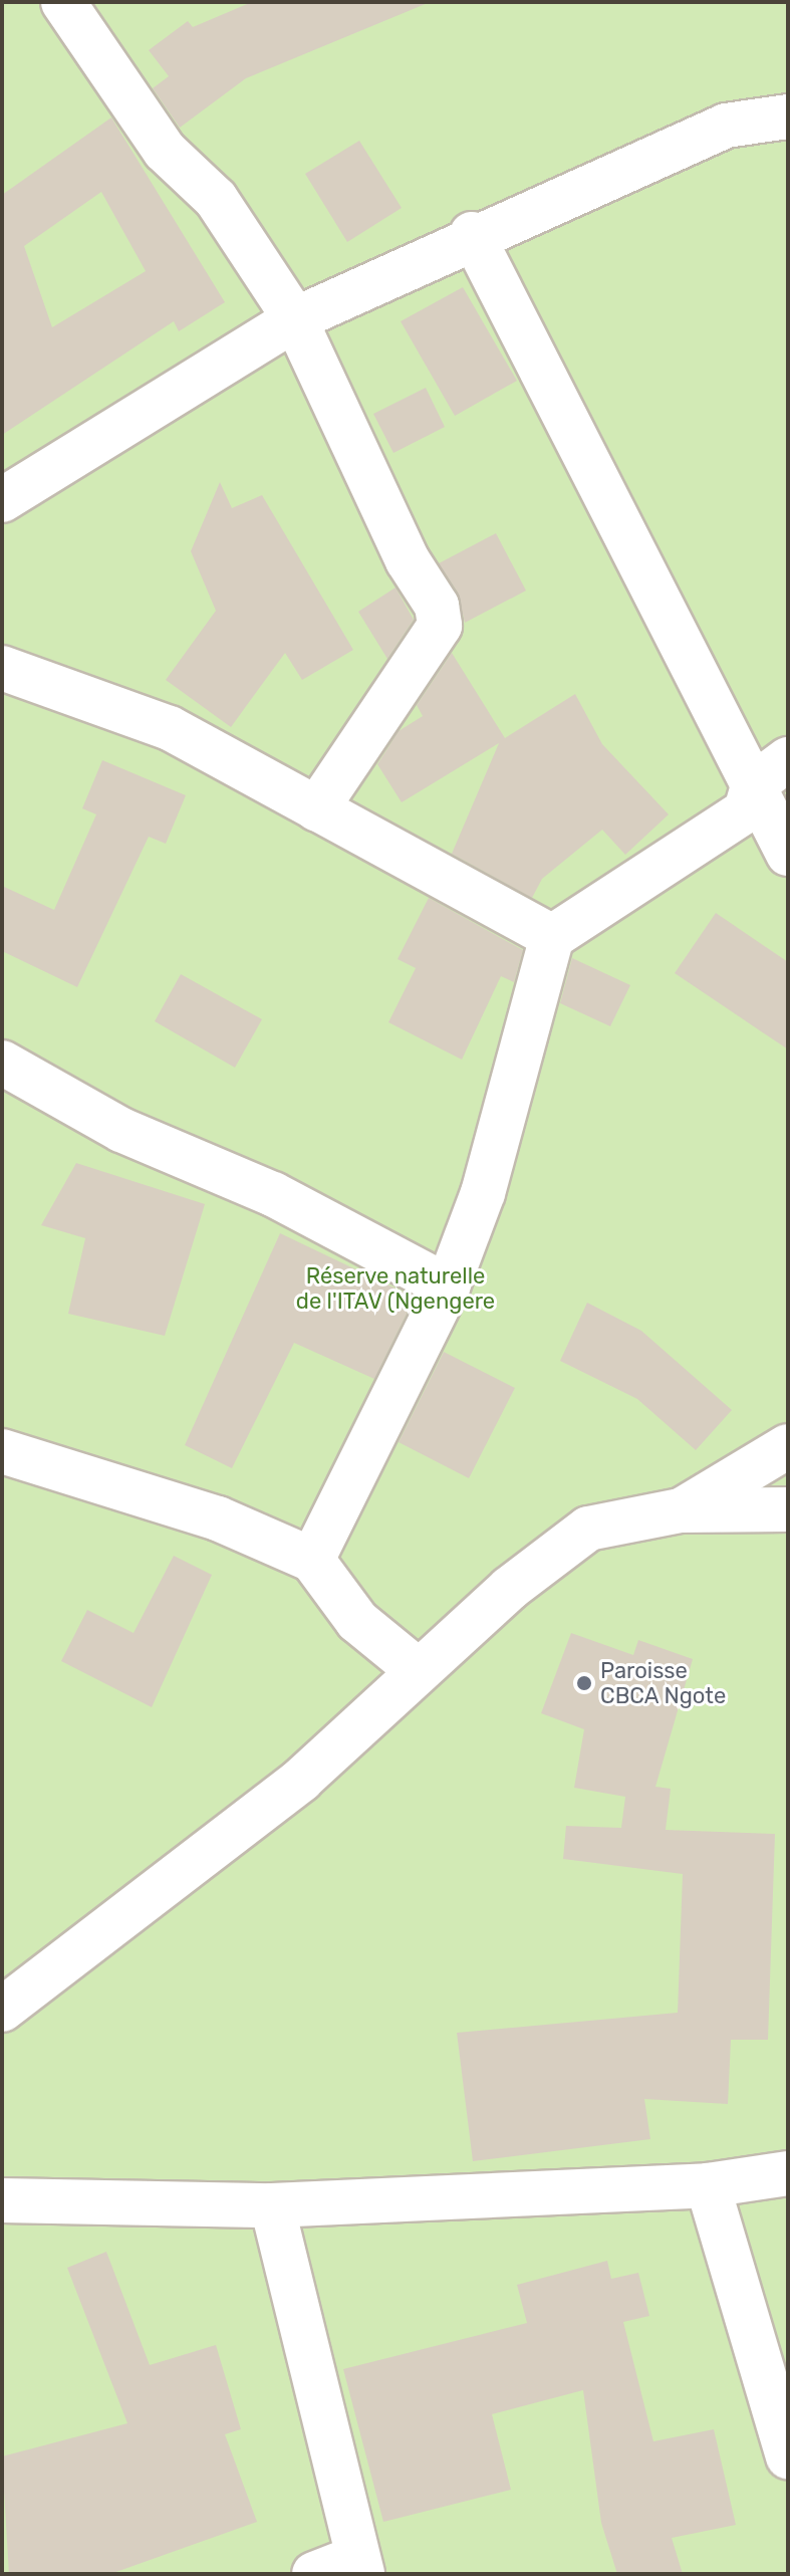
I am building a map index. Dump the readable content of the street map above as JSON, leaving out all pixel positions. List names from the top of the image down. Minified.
{"parks":["Réserve naturelle de l'ITAV (Ngengere"],"places":["Paroisse CBCA Ngote"]}
